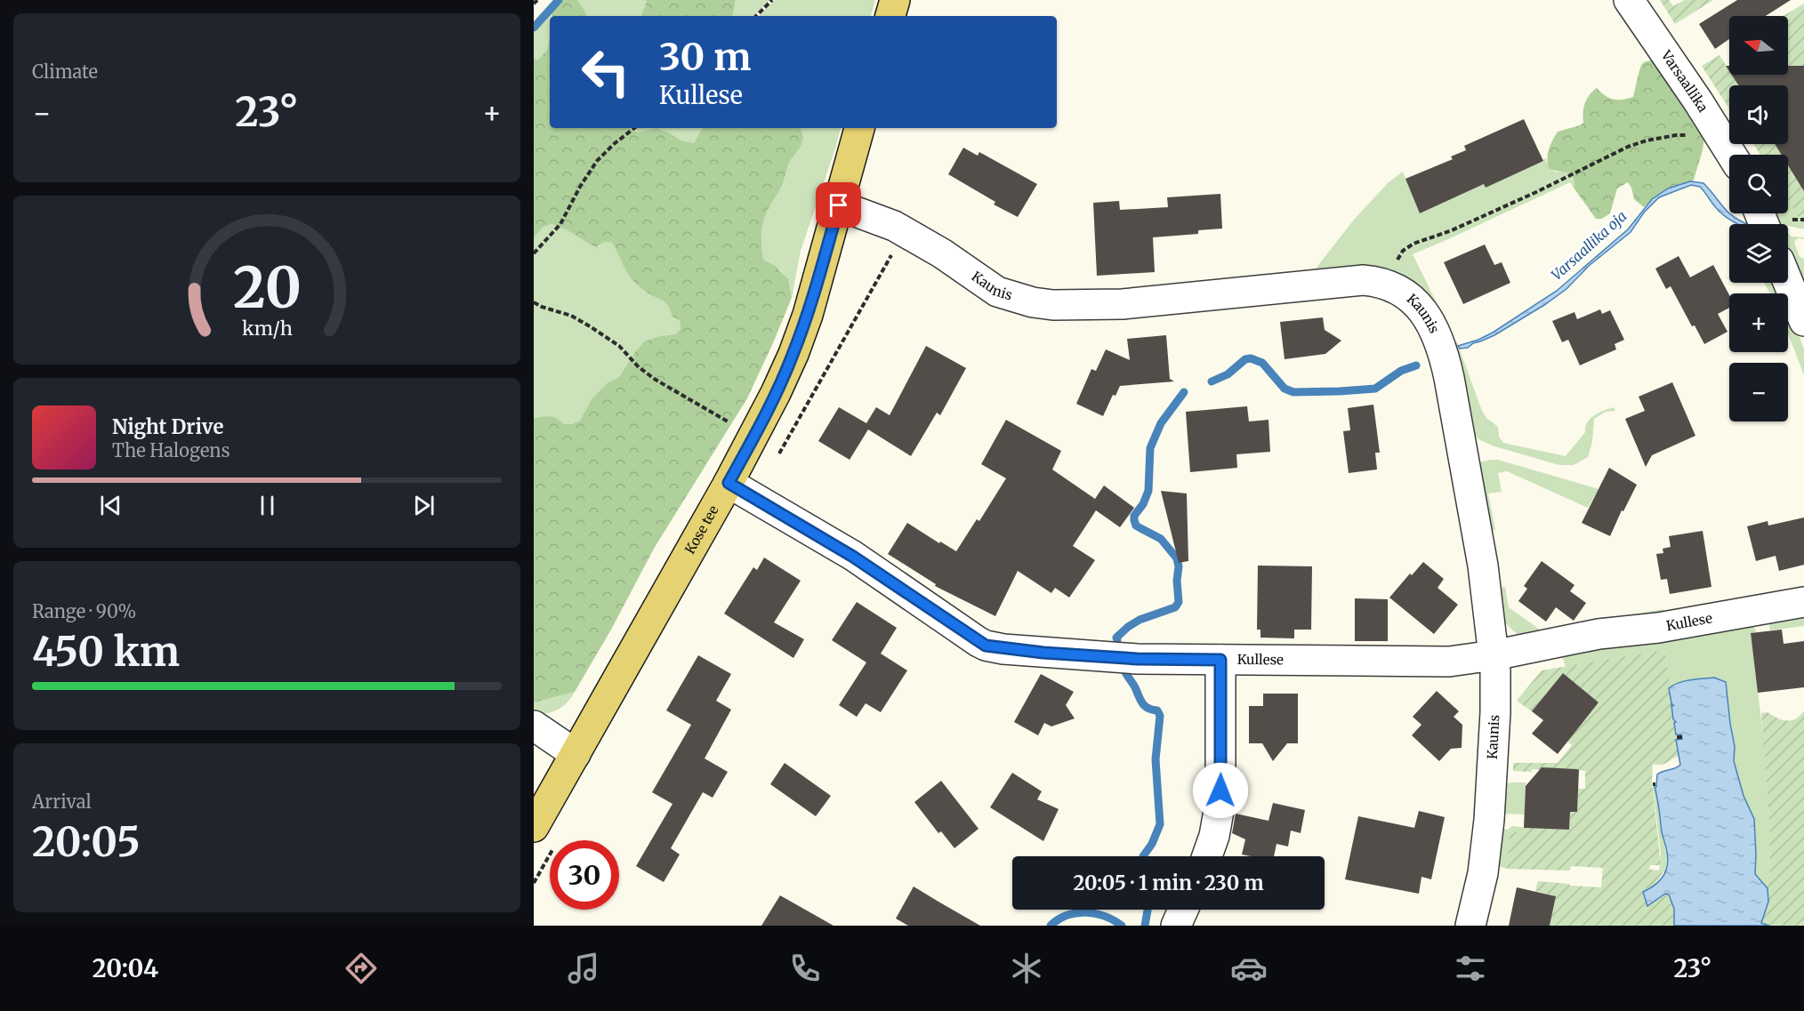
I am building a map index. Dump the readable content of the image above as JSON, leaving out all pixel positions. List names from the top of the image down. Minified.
{"streets":{"main road":["Kose tee"],"street":["Varsaallika","Kaunis","Kullese"]},"crossings":[["Kaunis","Kose tee"],["Kaunis","Kullese"],["Kose tee","Kullese"]],"water":["Varsaallika oja"],"north":"left","page":{"tile":["Climate",["Range · 90%","450 km"],["Arrival","20:05"]],"map_buttons":["+","−"],"turn":["30 m","Kullese"],"heat":["−","23°","+"],"song":["Night Drive","The Halogens"],"limit":"30","trip":"20:05 · 1 min · 230 m","tabs":["20:04","23°"],"gauge":["20","km/h"]}}
